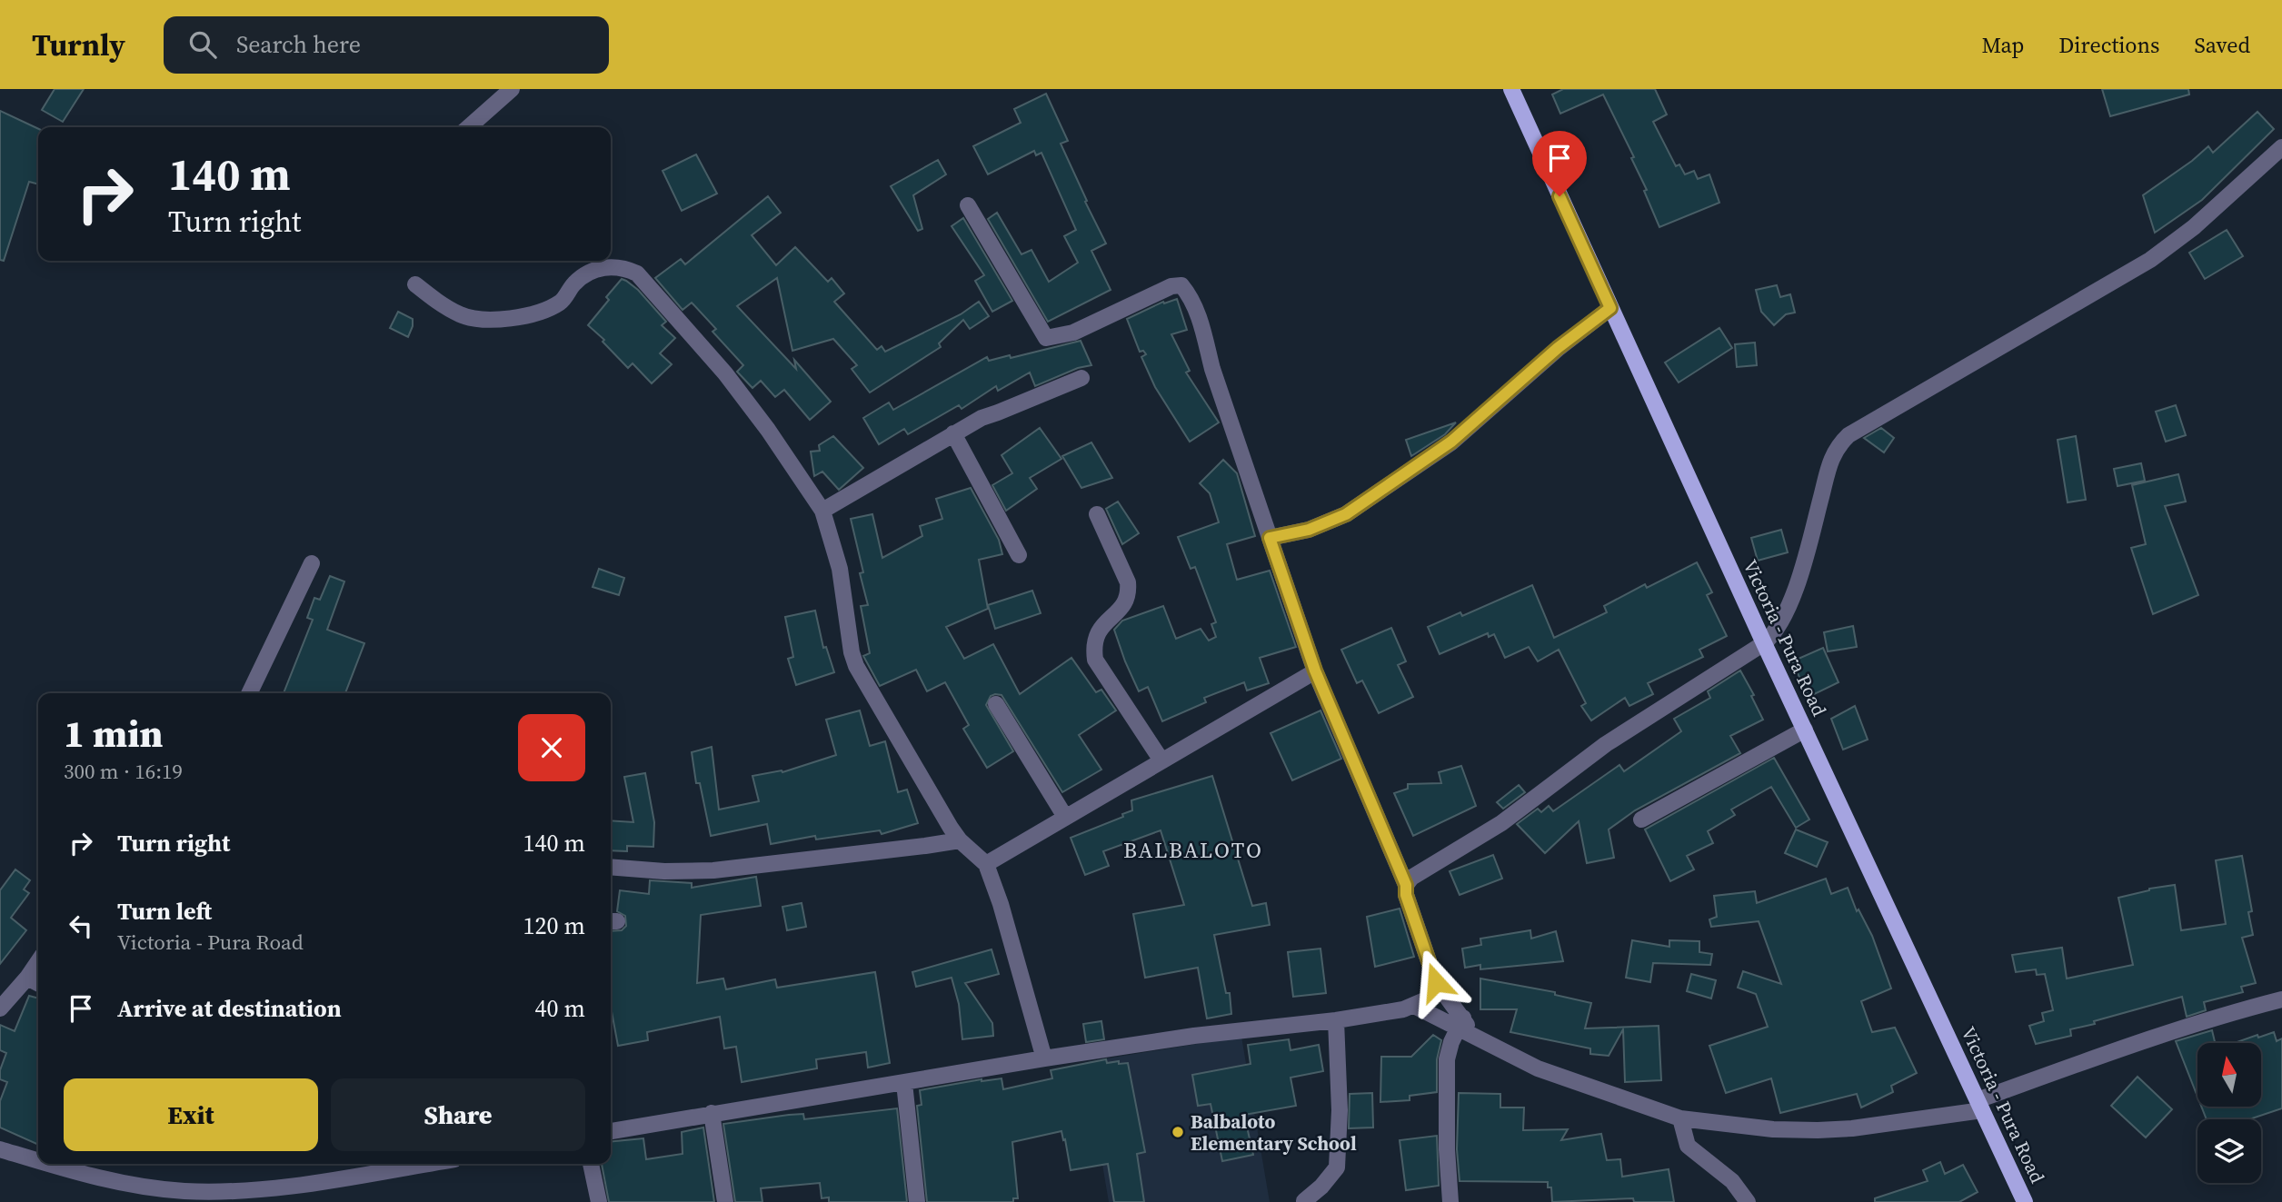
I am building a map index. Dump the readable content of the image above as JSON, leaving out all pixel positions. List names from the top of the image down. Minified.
{"streets":{"main road":["Victoria - Pura Road"]},"districts":["BALBALOTO"],"places":["Balbaloto Elementary School"],"north":"top","page":{"header":"Turnly","search":"Search here","nav":["Map","Directions","Saved"],"turn":["140 m","Turn right"],"heading":["1 min","300 m · 16:19"],"list":[{"name":"Turn right","value":"140 m"},{"name":"Turn left","note":"Victoria - Pura Road","value":"120 m"},{"name":"Arrive at destination","value":"40 m"}],"buttons":["Exit","Share"]}}
